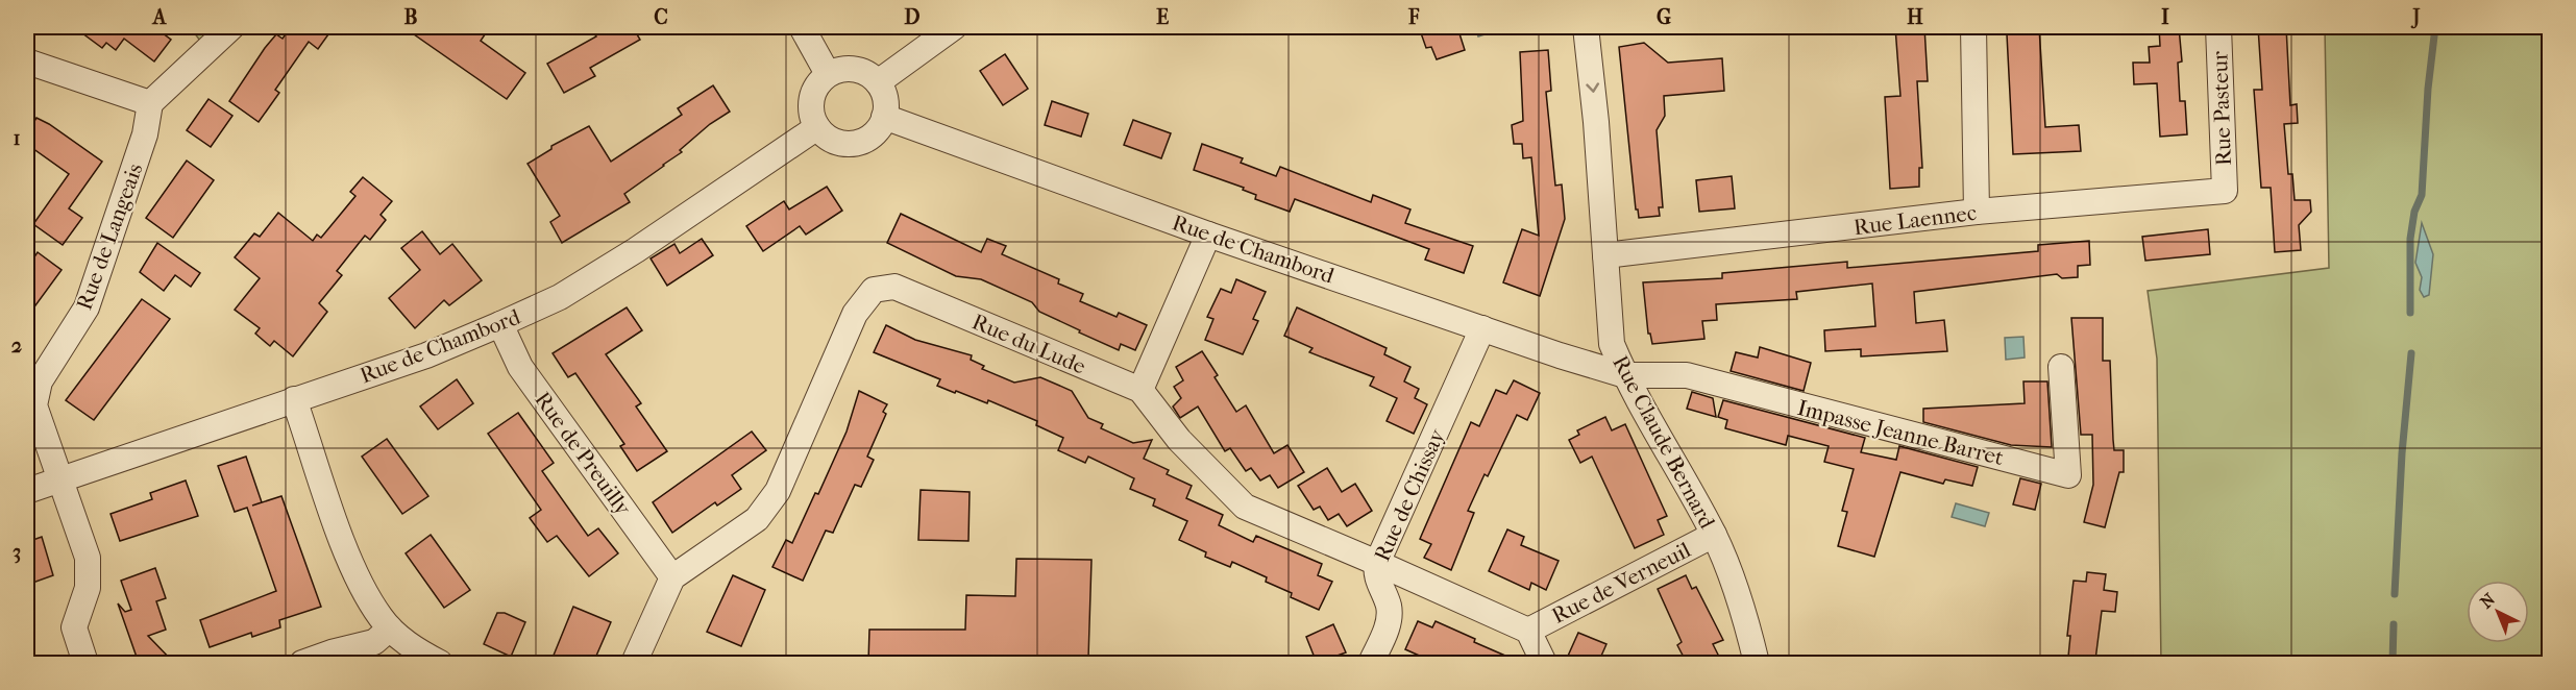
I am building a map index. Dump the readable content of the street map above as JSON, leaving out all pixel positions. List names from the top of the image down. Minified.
{"streets":{"street":["Rue Pasteur","Rue Laennec","Rue de Langeais","Rue de Chambord","Rue du Lude","Impasse Jeanne Barret","Rue Claude Bernard","Rue de Preuilly","Rue de Chissay","Rue de Verneuil"]},"crossings":[["Rue Pasteur","Rue Laennec"],["Rue Laennec","Rue Claude Bernard"],["Rue de Langeais","Rue de Chambord"],["Rue de Chambord","Impasse Jeanne Barret"],["Rue de Chambord","Rue Claude Bernard"],["Rue de Chambord","Rue de Preuilly"],["Rue de Chambord","Rue de Chissay"],["Rue du Lude","Rue de Preuilly"],["Rue du Lude","Rue de Chissay"],["Rue du Lude","Rue de Verneuil"],["Impasse Jeanne Barret","Rue Claude Bernard"],["Rue Claude Bernard","Rue de Verneuil"]],"north":"top left","grid":{"columns":["A","B","C","D","E","F","G","H","I","J"],"rows":["1","2","3"]}}
